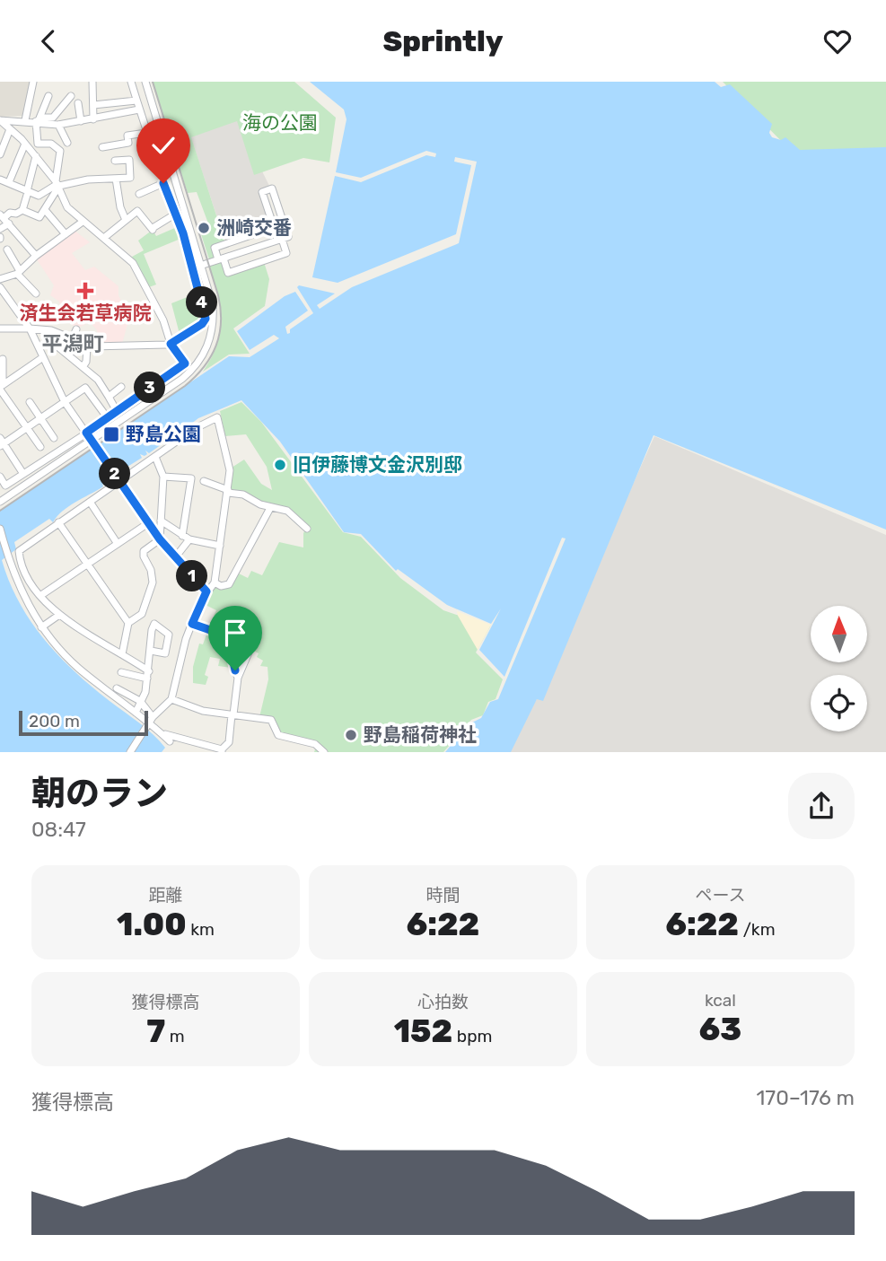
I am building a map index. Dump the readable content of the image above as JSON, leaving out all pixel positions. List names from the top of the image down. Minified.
{"districts":["平潟町"],"parks":["海の公園"],"places":{"other":["洲崎交番","旧伊藤博文金沢別邸","野島稲荷神社"],"health":["済生会若草病院"],"transit":["野島公園"]},"scale_bar":"200 m","north":"top","page":{"header":"Sprintly","pins":["4","3","2","1"],"scale":"200 m","heading":["朝のラン","08:47"],"stats":[["距離","1.00 km"],["時間","6:22"],["ペース","6:22 /km"],["獲得標高","7 m"],["心拍数","152 bpm"],["kcal","63"]],"chart":["獲得標高","170–176 m"]}}
